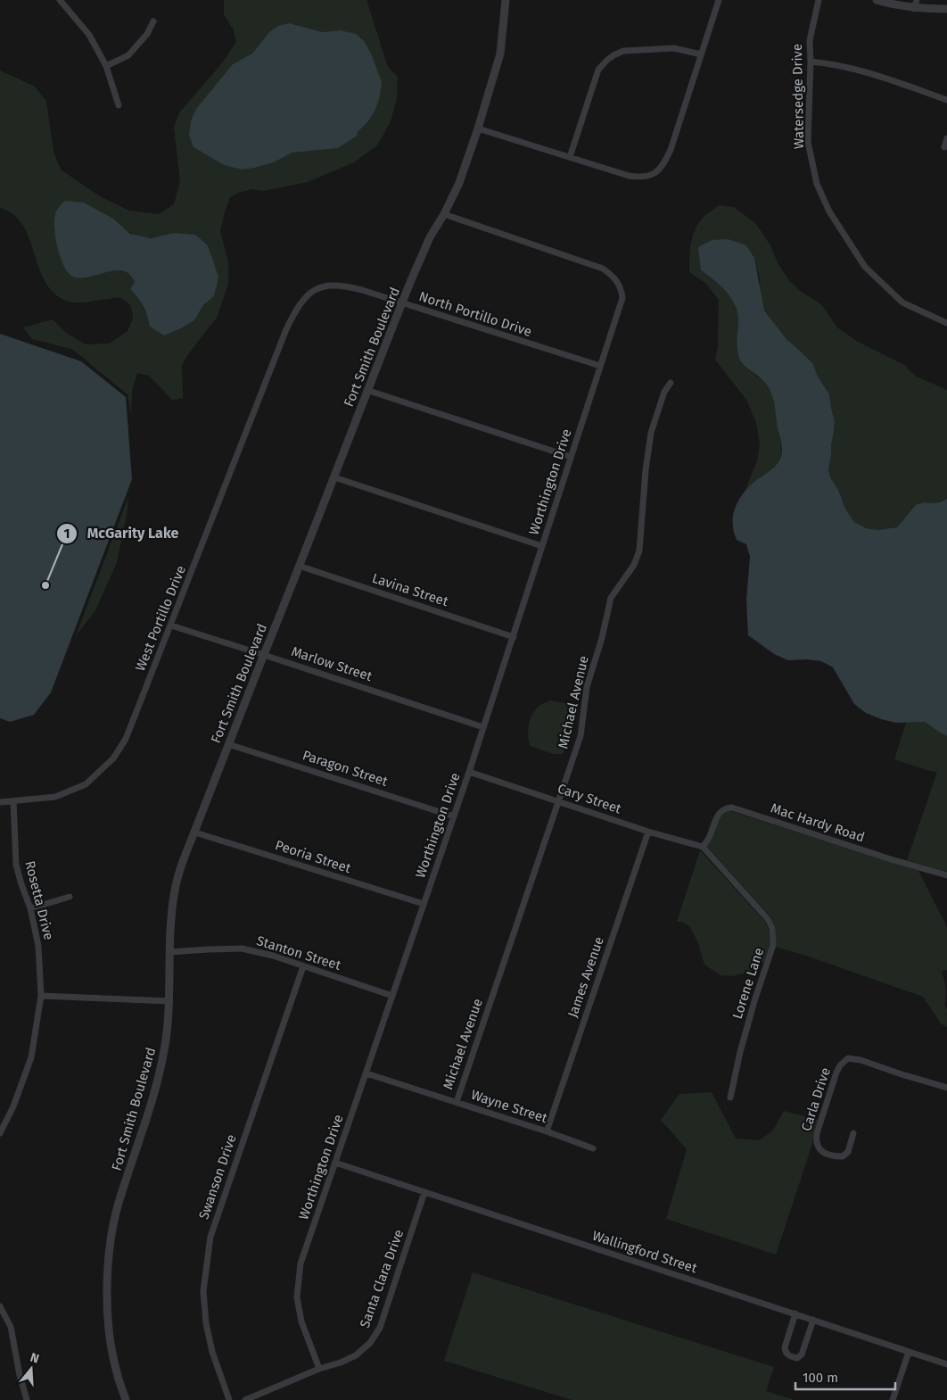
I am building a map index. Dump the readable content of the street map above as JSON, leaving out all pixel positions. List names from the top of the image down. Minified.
{"streets":{"street":["Watersedge Drive","North Portillo Drive","Fort Smith Boulevard","Worthington Drive","Lavina Street","West Portillo Drive","Marlow Street","Michael Avenue","Paragon Street","Cary Street","Mac Hardy Road","Peoria Street","Rosetta Drive","Stanton Street","James Avenue","Lorene Lane","Carla Drive","Wayne Street","Swanson Drive","Wallingford Street","Santa Clara Drive"]},"crossings":[["North Portillo Drive","Fort Smith Boulevard"],["North Portillo Drive","Worthington Drive"],["North Portillo Drive","West Portillo Drive"],["Fort Smith Boulevard","Worthington Drive"],["Fort Smith Boulevard","Lavina Street"],["Fort Smith Boulevard","Marlow Street"],["Fort Smith Boulevard","Paragon Street"],["Fort Smith Boulevard","Peoria Street"],["Fort Smith Boulevard","Stanton Street"],["Worthington Drive","Lavina Street"],["Worthington Drive","Marlow Street"],["Worthington Drive","Paragon Street"],["Worthington Drive","Cary Street"],["Worthington Drive","Peoria Street"],["Worthington Drive","Stanton Street"],["Worthington Drive","Wayne Street"],["Worthington Drive","Wallingford Street"],["Worthington Drive","Santa Clara Drive"],["West Portillo Drive","Marlow Street"],["West Portillo Drive","Rosetta Drive"],["Michael Avenue","Cary Street"],["Michael Avenue","Wayne Street"],["Cary Street","Mac Hardy Road"],["Cary Street","James Avenue"],["Cary Street","Lorene Lane"],["Mac Hardy Road","Lorene Lane"],["Stanton Street","Swanson Drive"],["James Avenue","Wayne Street"],["Wallingford Street","Santa Clara Drive"]],"places":["McGarity Lake"],"scale_bar":"100 m","north":"top"}
